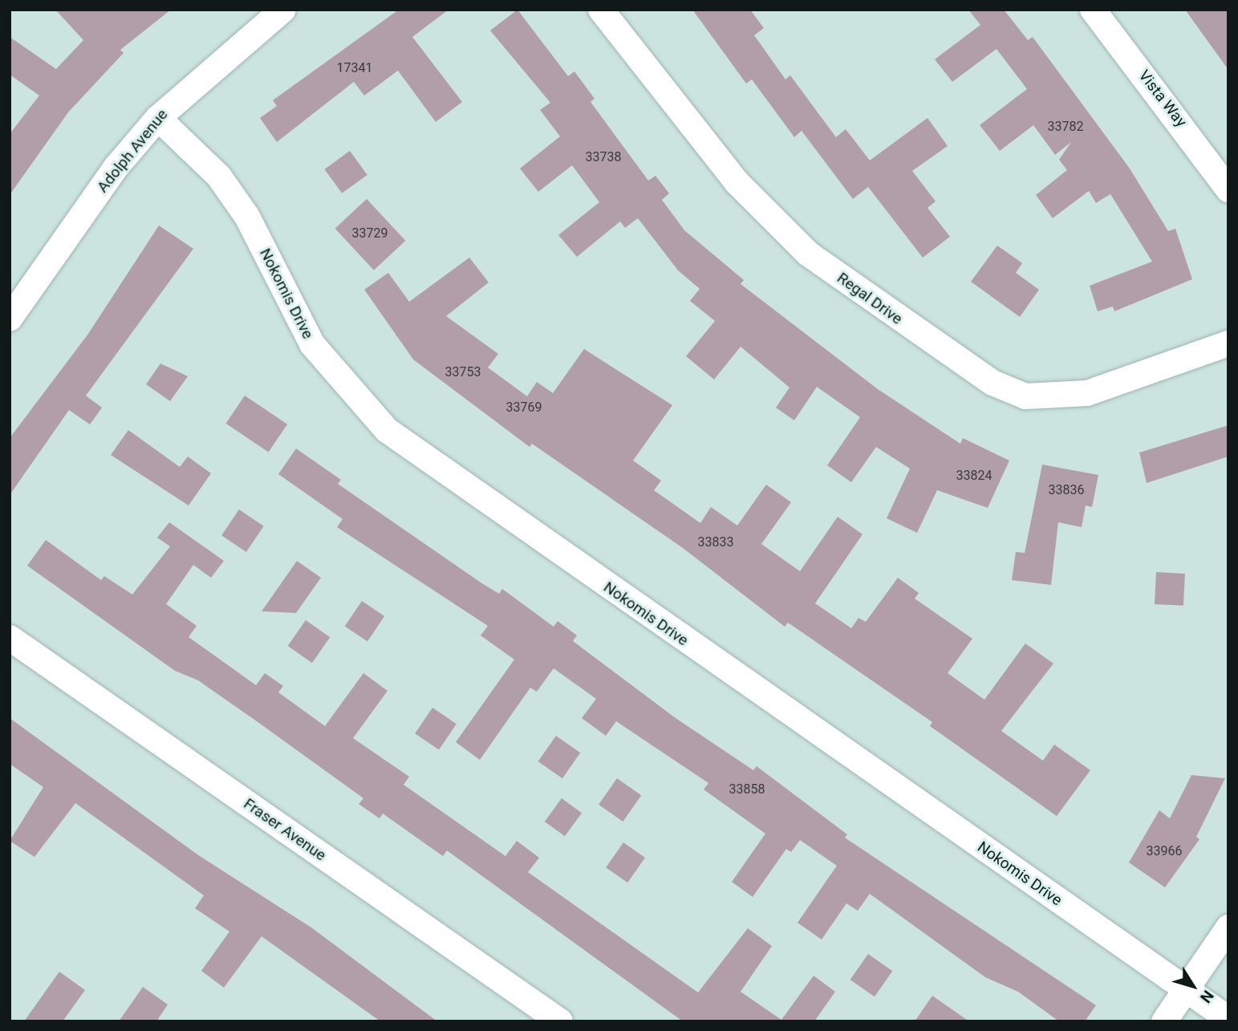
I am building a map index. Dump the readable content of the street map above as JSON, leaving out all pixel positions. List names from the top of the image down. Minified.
{"streets":{"street":["Vista Way","Adolph Avenue","Nokomis Drive","Regal Drive","Fraser Avenue"]},"crossings":[["Adolph Avenue","Nokomis Drive"]],"house_numbers":["17341","33782","33738","33729","33753","33769","33824","33836","33833","33858","33966"],"north":"bottom right"}
